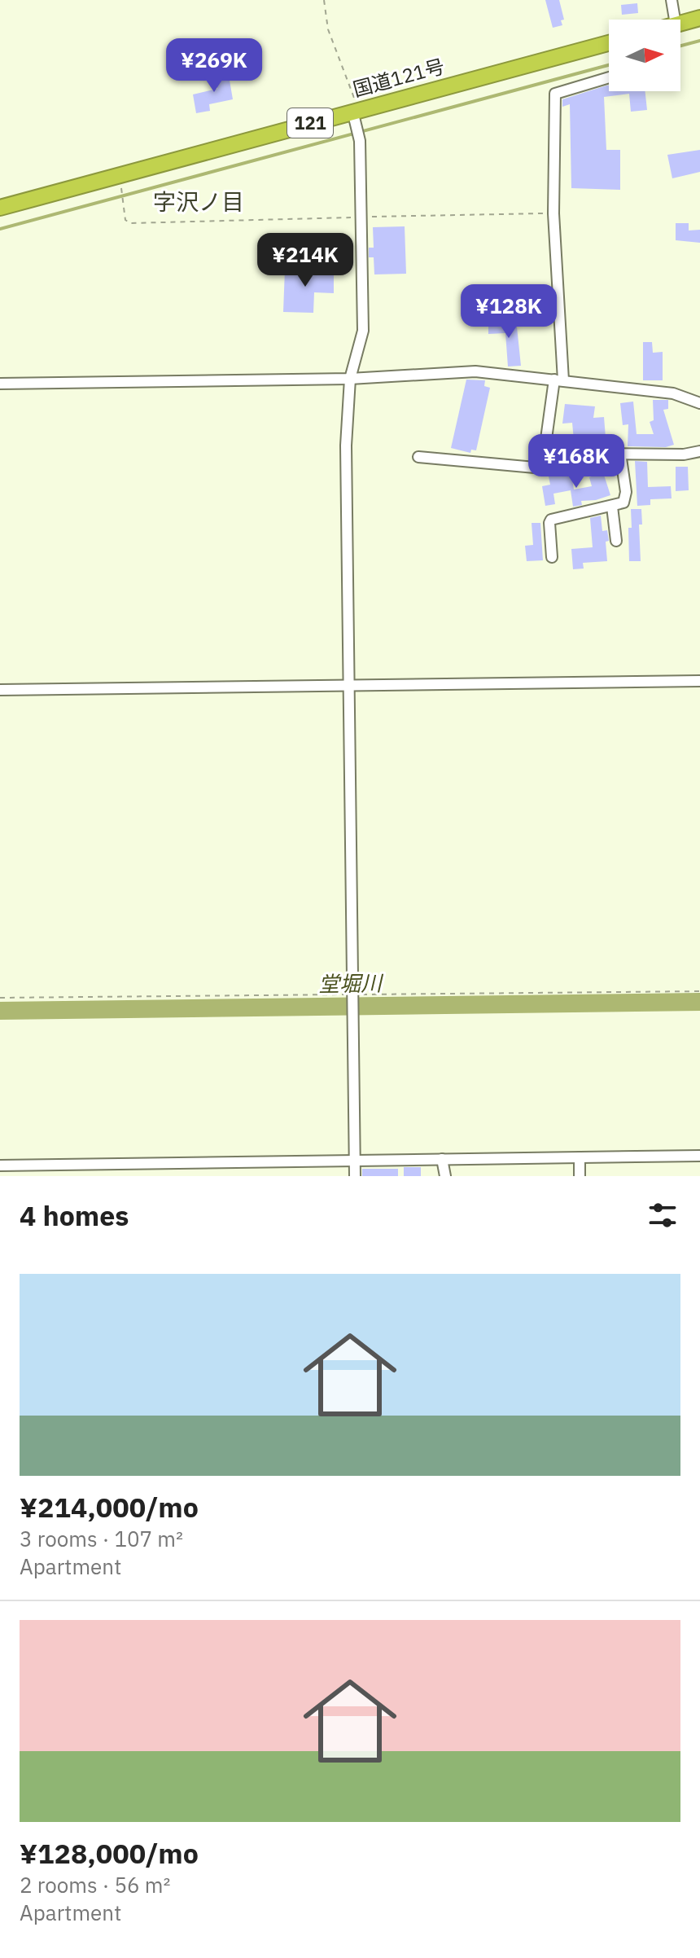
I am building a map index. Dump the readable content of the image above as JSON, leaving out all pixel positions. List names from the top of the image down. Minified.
{"streets":{"highway":["国道121号","121"]},"districts":["字沢ノ目"],"water":["堂堀川"],"north":"right","page":{"price":["¥269K","¥214K","¥128K","¥168K"],"heading":"4 homes","list":[{"name":"¥214,000/mo","note":"3 rooms · 107 m² · Apartment"},{"name":"¥128,000/mo","note":"2 rooms · 56 m² · Apartment"}]}}
